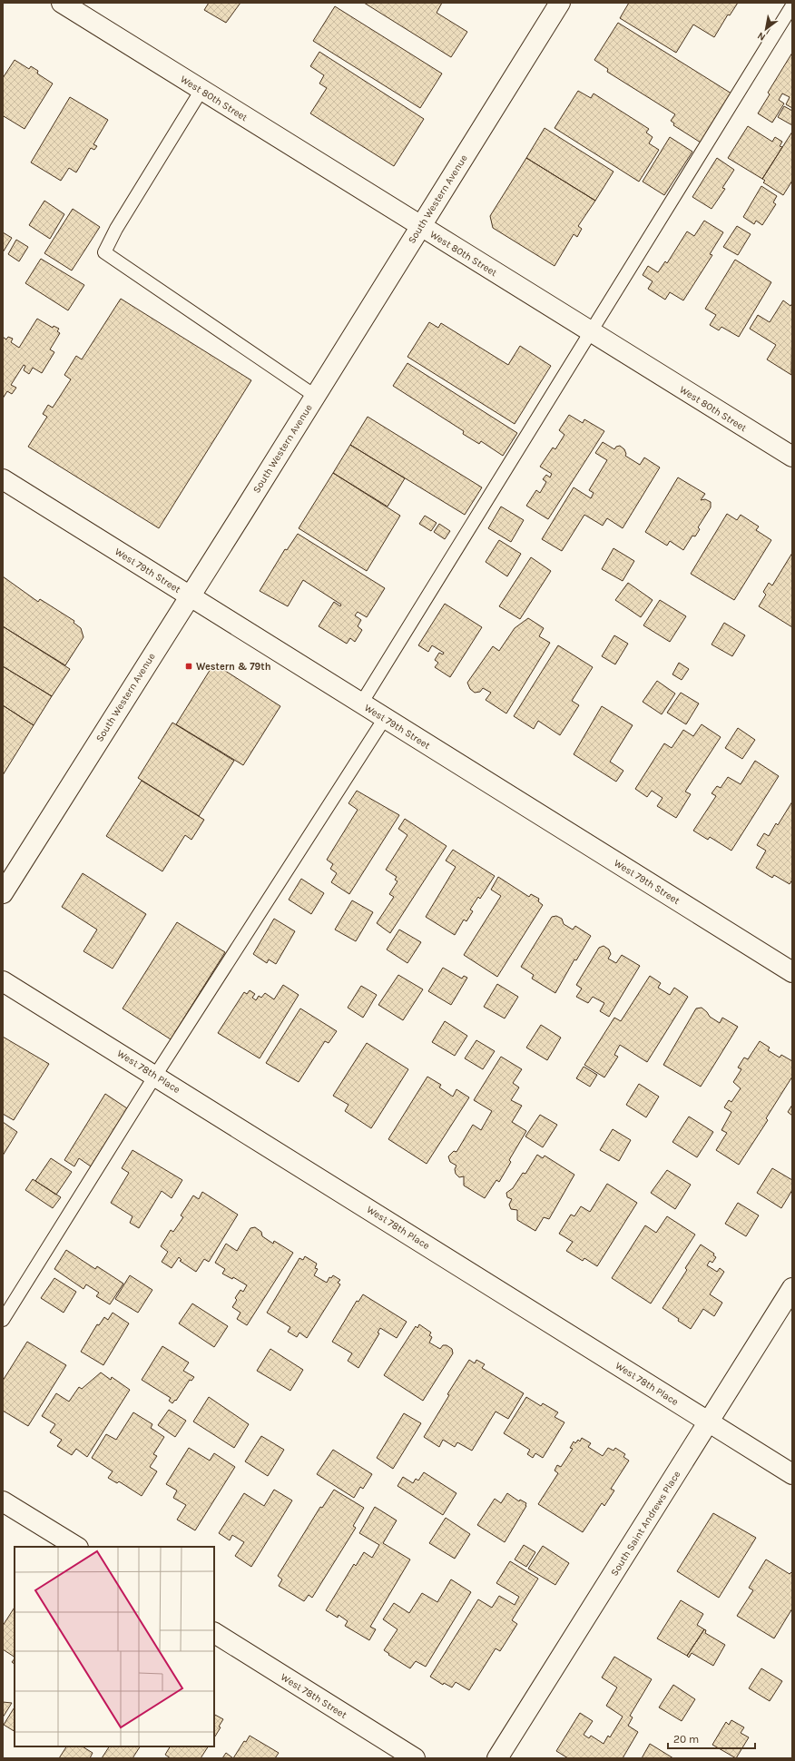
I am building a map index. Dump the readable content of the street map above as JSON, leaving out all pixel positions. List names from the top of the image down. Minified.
{"streets":{"street":["West 80th Street","South Western Avenue","West 79th Street","West 78th Place","South Saint Andrews Place","West 78th Street"]},"crossings":[["West 80th Street","South Western Avenue"],["South Western Avenue","West 79th Street"],["West 78th Place","South Saint Andrews Place"]],"places":{"transit":["Western & 79th"]},"scale_bar":"20 m","north":"bottom left"}
